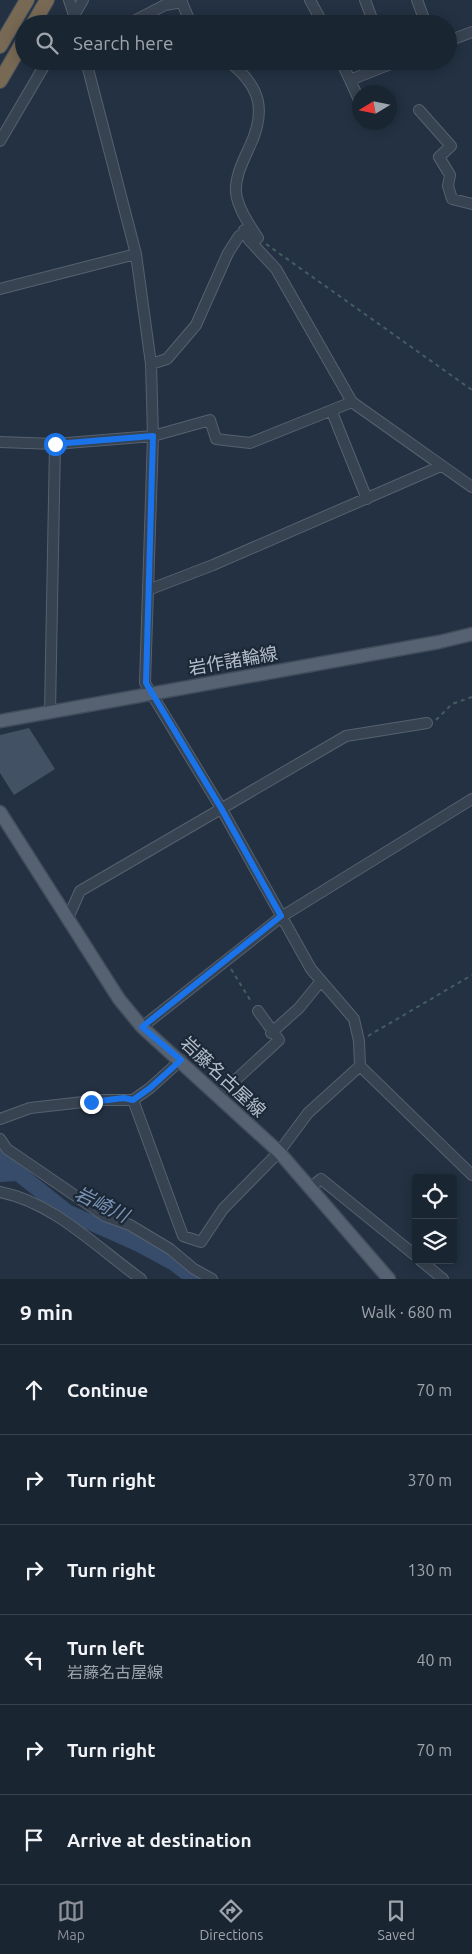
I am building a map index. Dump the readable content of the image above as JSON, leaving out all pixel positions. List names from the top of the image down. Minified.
{"streets":{"main road":["岩作諸輪線","岩藤名古屋線"]},"water":["岩崎川"],"north":"left","page":{"search":"Search here","heading":["9 min","Walk · 680 m"],"list":[["Continue","70 m"],["Turn right","370 m"],["Turn right","130 m"],["Turn left","岩藤名古屋線","40 m"],["Turn right","70 m"],"Arrive at destination"],"nav":["Map","Directions","Saved"]}}
